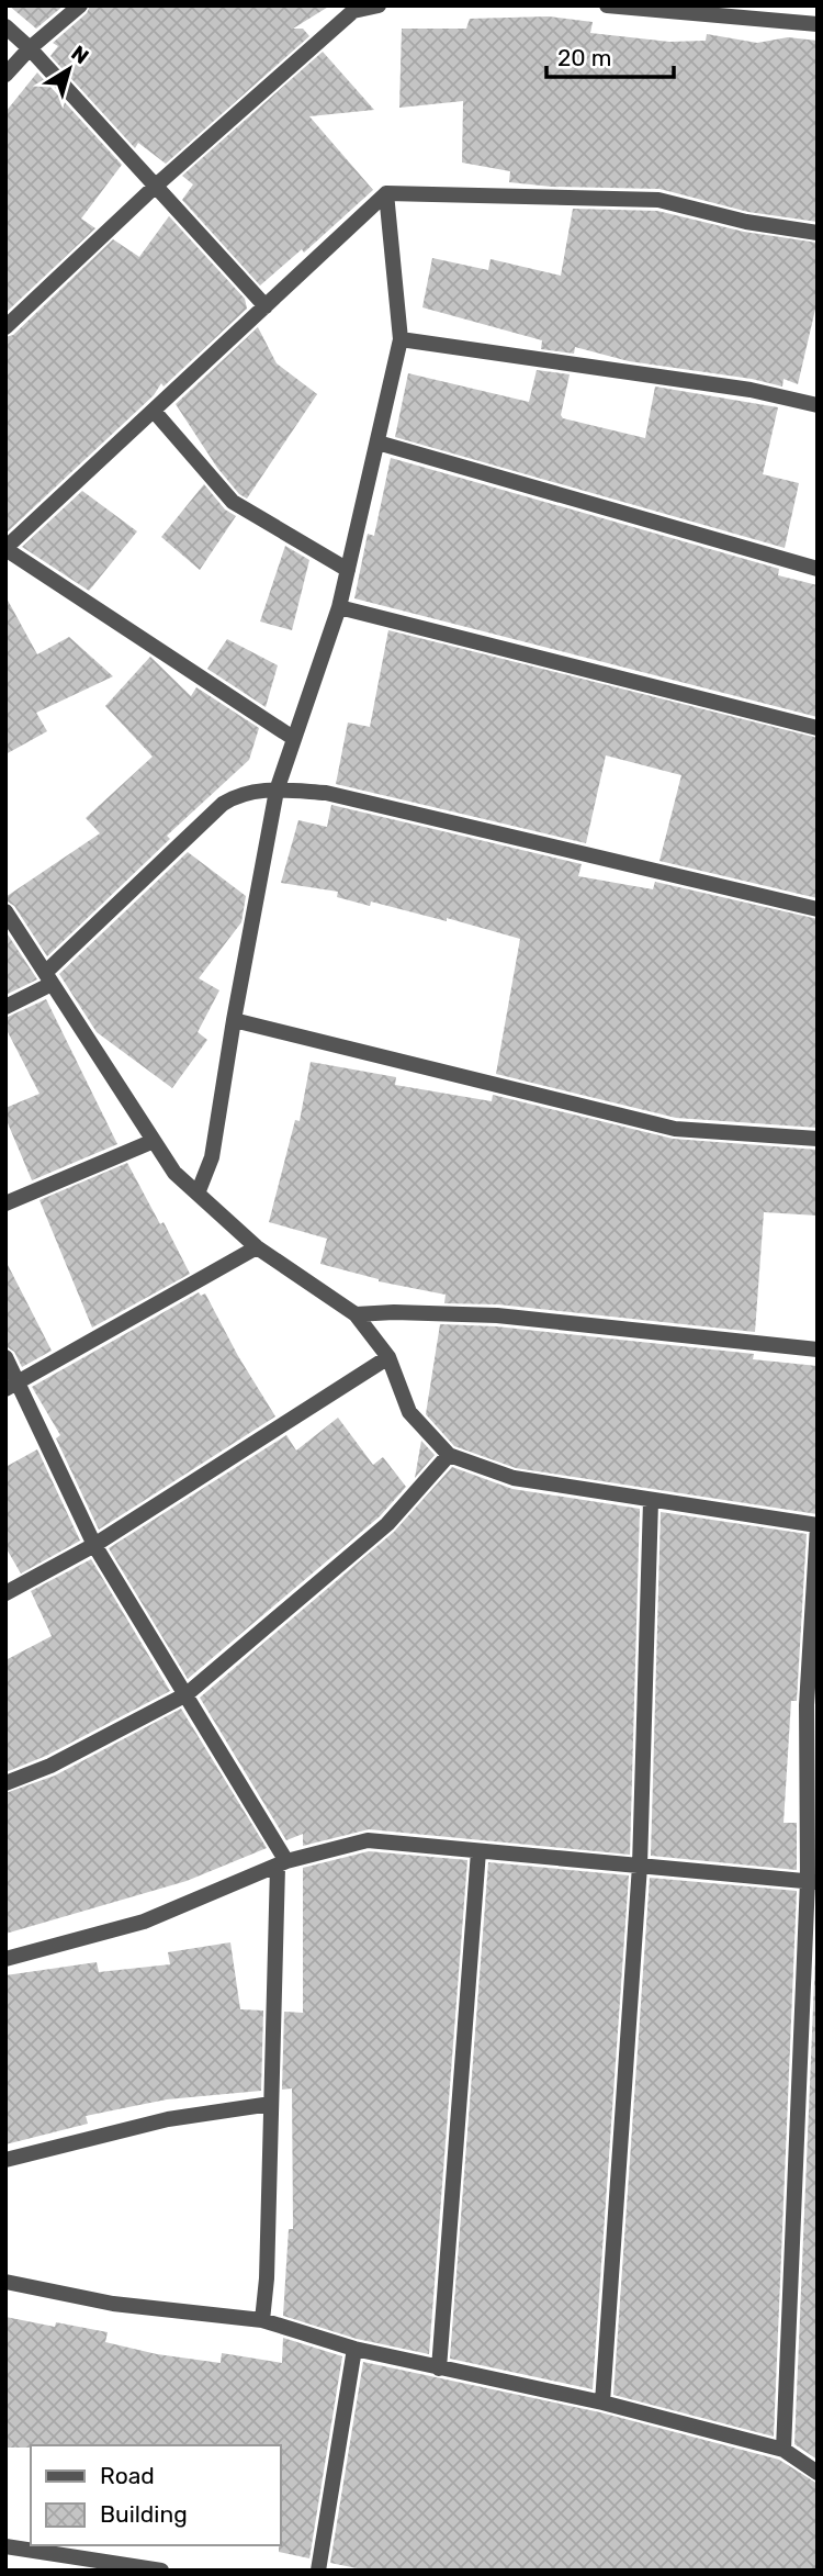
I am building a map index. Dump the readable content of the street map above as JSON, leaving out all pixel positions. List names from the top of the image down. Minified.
{"legend":["Road","Building"],"scale_bar":"20 m","north":"top right"}
